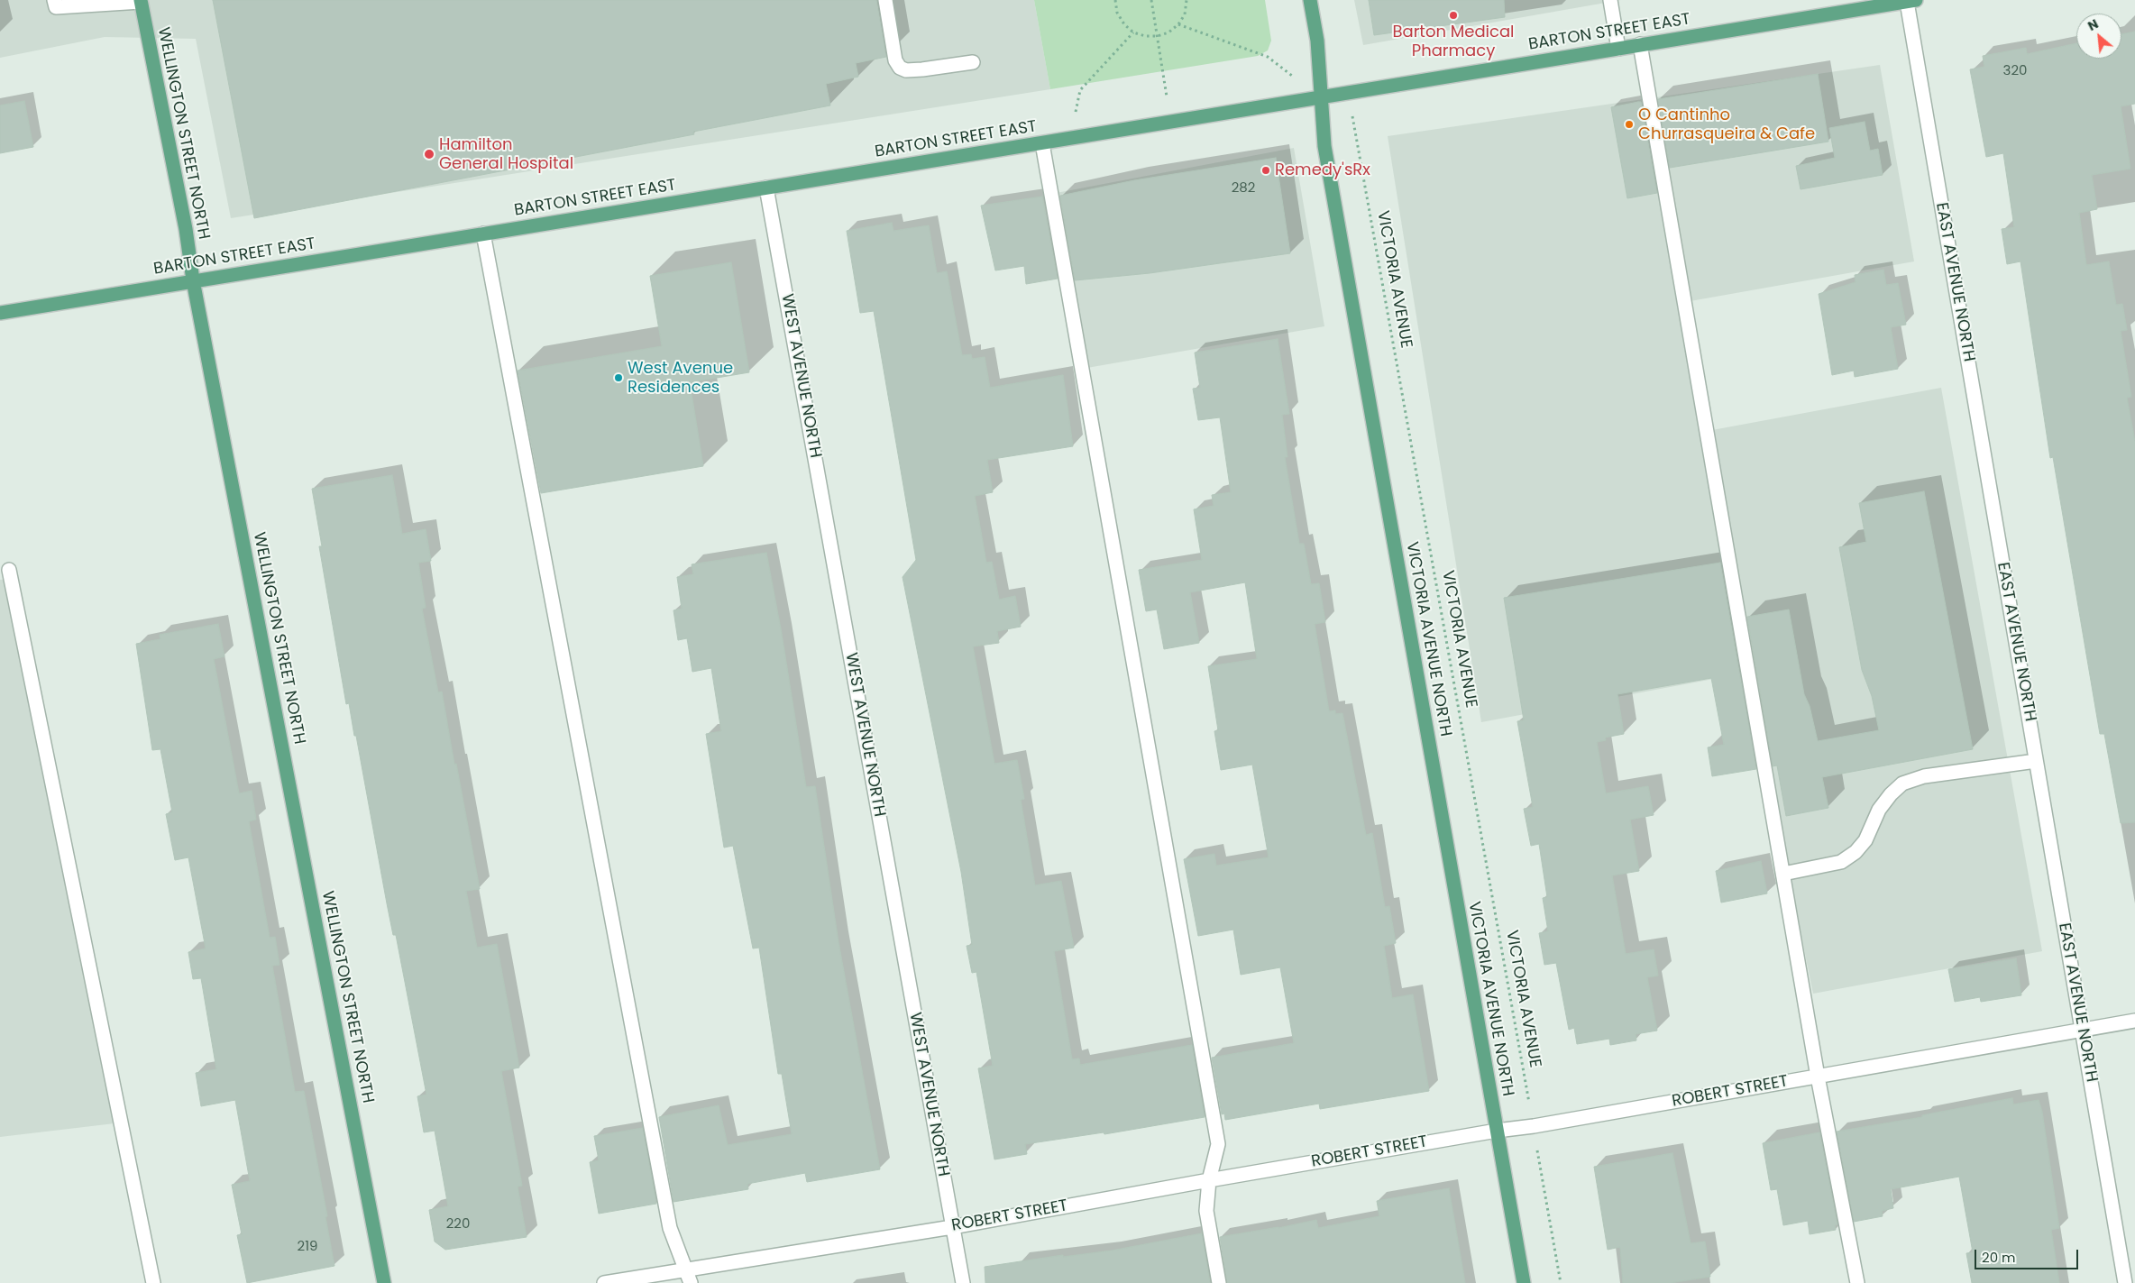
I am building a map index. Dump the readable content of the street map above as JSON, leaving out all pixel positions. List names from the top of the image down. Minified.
{"streets":{"main road":["BARTON STREET EAST","WELLINGTON STREET NORTH","VICTORIA AVENUE NORTH"],"street":["EAST AVENUE NORTH","WEST AVENUE NORTH","ROBERT STREET"],"path":["VICTORIA AVENUE"]},"crossings":[["BARTON STREET EAST","WELLINGTON STREET NORTH"],["BARTON STREET EAST","VICTORIA AVENUE"],["BARTON STREET EAST","EAST AVENUE NORTH"],["BARTON STREET EAST","WEST AVENUE NORTH"],["BARTON STREET EAST","VICTORIA AVENUE NORTH"],["VICTORIA AVENUE","ROBERT STREET"],["EAST AVENUE NORTH","ROBERT STREET"],["WEST AVENUE NORTH","ROBERT STREET"],["VICTORIA AVENUE NORTH","ROBERT STREET"]],"places":["Barton Medical Pharmacy","O Cantinho Churrasqueira & Cafe","Hamilton General Hospital","Remedy'sRx","West Avenue Residences"],"house_numbers":["320","282","220","219"],"scale_bar":"20 m","north":"top left"}
